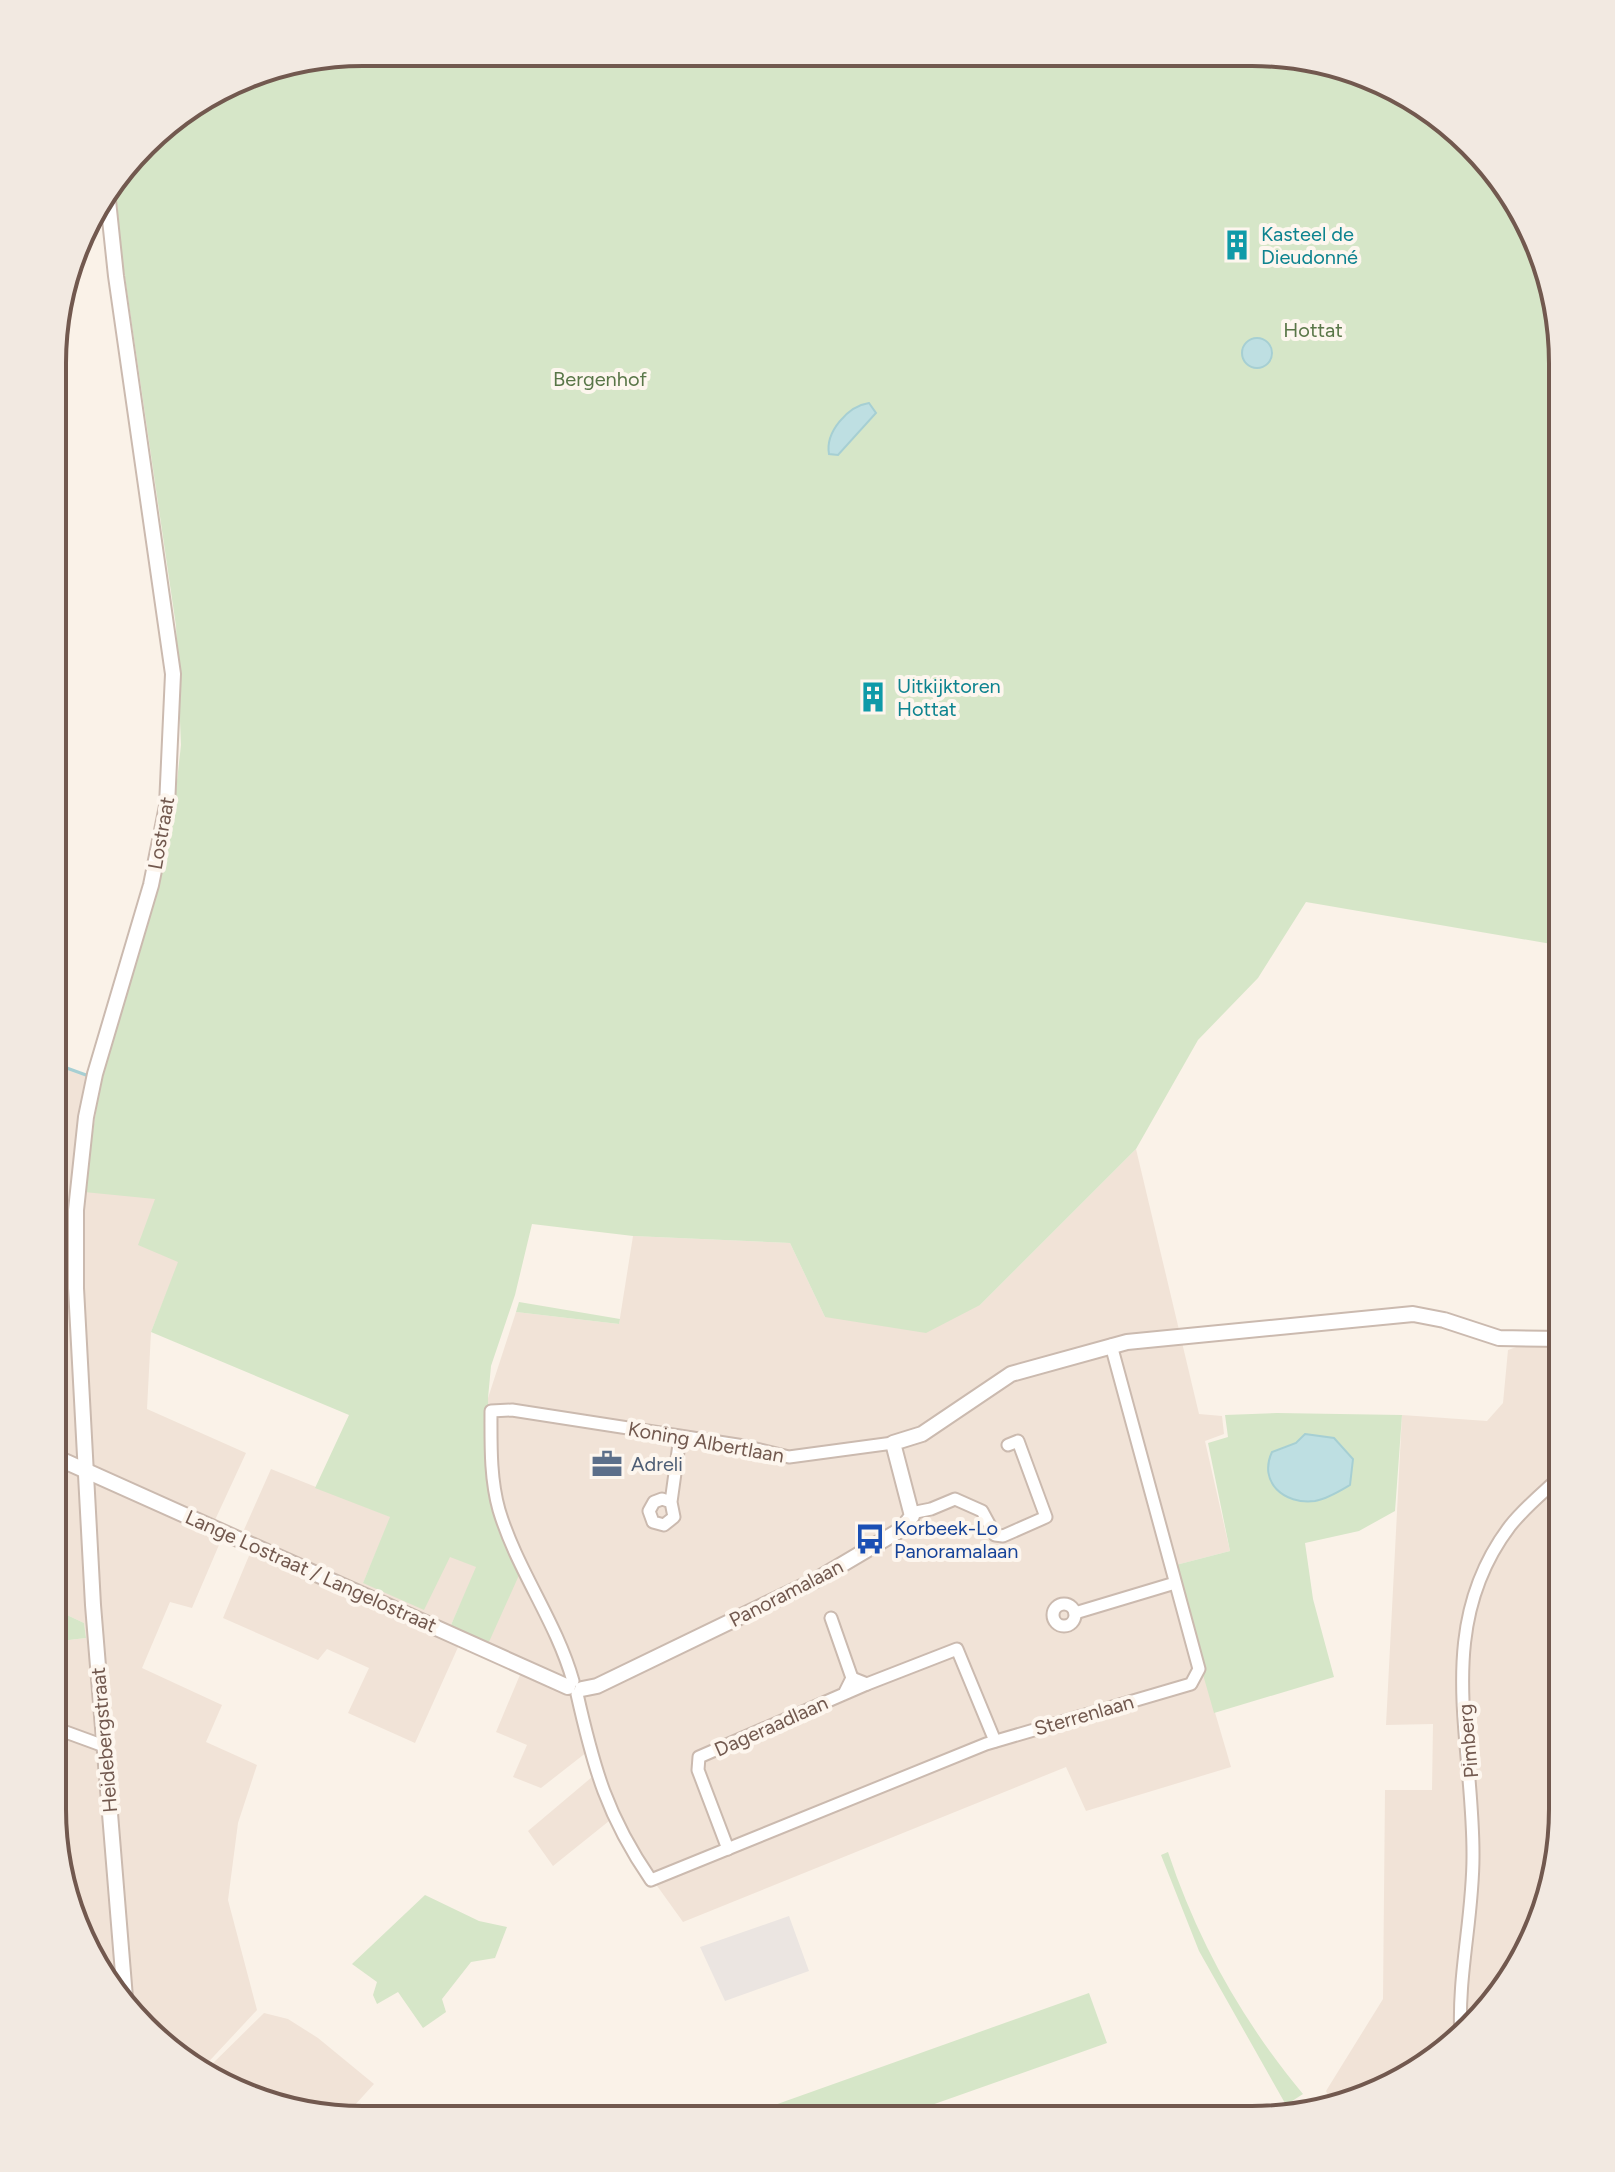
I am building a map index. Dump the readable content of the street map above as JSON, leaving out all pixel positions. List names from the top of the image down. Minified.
{"streets":{"street":["Lostraat","Koning Albertlaan","Lange Lostraat / Langelostraat","Panoramalaan","Sterrenlaan","Dageraadlaan","Heidebergstraat","Pimberg"]},"crossings":[["Lostraat","Lange Lostraat / Langelostraat"],["Lostraat","Heidebergstraat"],["Koning Albertlaan","Lange Lostraat / Langelostraat"],["Koning Albertlaan","Panoramalaan"],["Koning Albertlaan","Sterrenlaan"],["Lange Lostraat / Langelostraat","Panoramalaan"],["Lange Lostraat / Langelostraat","Sterrenlaan"],["Lange Lostraat / Langelostraat","Heidebergstraat"],["Panoramalaan","Sterrenlaan"],["Sterrenlaan","Dageraadlaan"]],"parks":["Hottat","Bergenhof"],"places":{"building":["Kasteel de Dieudonné","Uitkijktoren Hottat"],"office":["Adreli"],"bus stop":["Korbeek-Lo Panoramalaan"]}}
